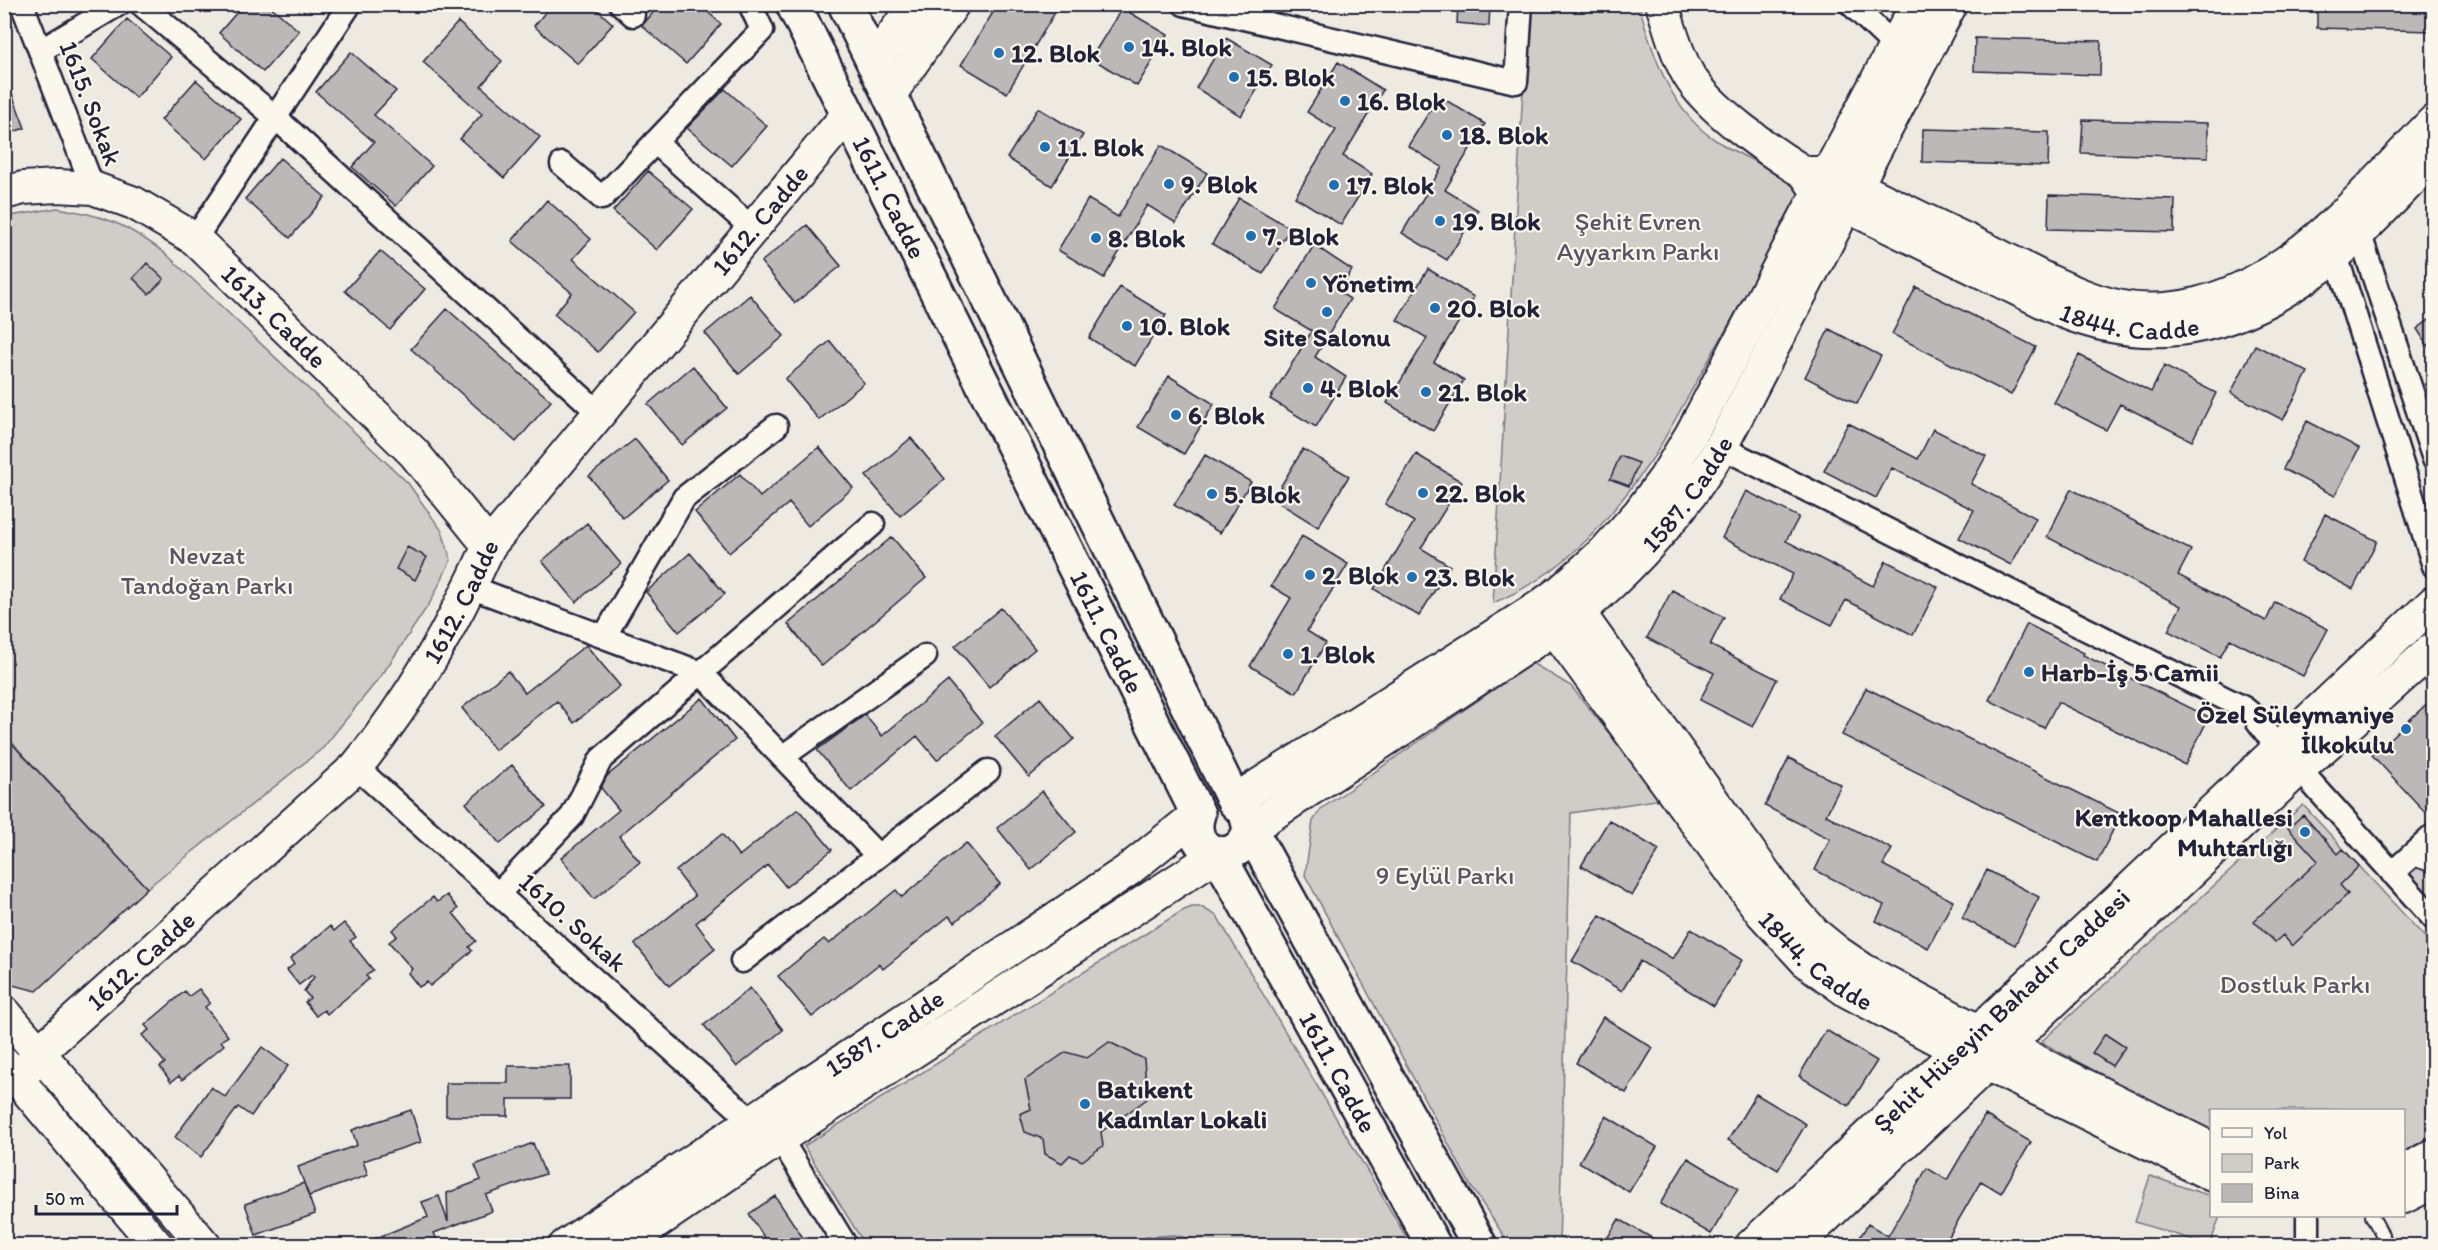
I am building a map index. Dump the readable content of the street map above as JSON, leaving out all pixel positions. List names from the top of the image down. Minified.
{"streets":{"main road":["1611. Cadde"],"street":["1615. Sokak","1612. Cadde","1844. Cadde","1613. Cadde","1587. Cadde","1610. Sokak","Şehit Hüseyin Bahadır Caddesi"]},"crossings":[["1615. Sokak","1613. Cadde"],["1611. Cadde","1612. Cadde"],["1611. Cadde","1587. Cadde"],["1612. Cadde","1613. Cadde"],["1612. Cadde","1610. Sokak"],["1844. Cadde","1587. Cadde"],["1844. Cadde","Şehit Hüseyin Bahadır Caddesi"],["1587. Cadde","1610. Sokak"]],"parks":["Şehit Evren Ayyarkın Parkı","Nevzat Tandoğan Parkı","9 Eylül Parkı","Dostluk Parkı"],"places":["14. Blok","12. Blok","15. Blok","16. Blok","18. Blok","11. Blok","9. Blok","17. Blok","19. Blok","7. Blok","8. Blok","Yönetim","20. Blok","Site Salonu","10. Blok","4. Blok","21. Blok","6. Blok","22. Blok","5. Blok","2. Blok","23. Blok","1. Blok","Harb-İş 5 Camii","Özel Süleymaniye İlkokulu","Kentkoop Mahallesi Muhtarlığı","Batıkent Kadınlar Lokali"],"legend":["Yol","Park","Bina"],"scale_bar":"50 m"}
